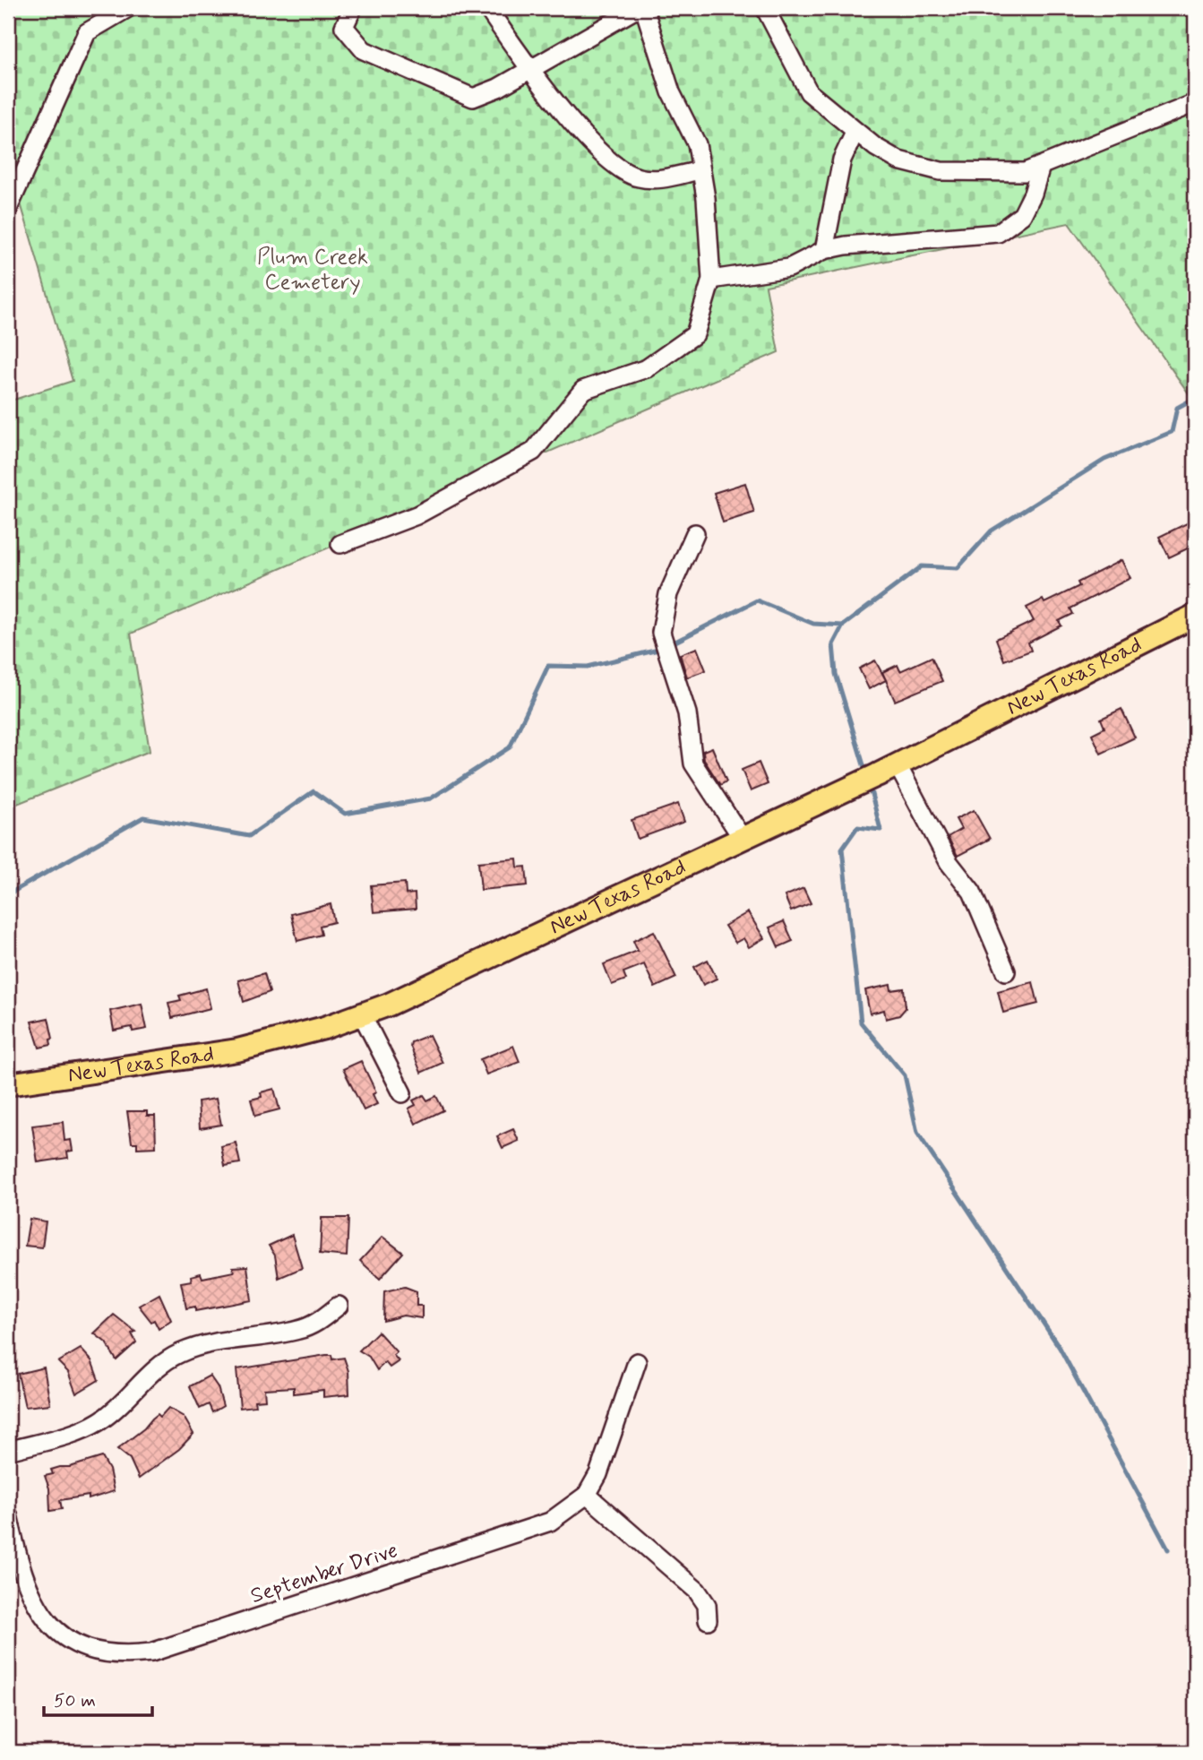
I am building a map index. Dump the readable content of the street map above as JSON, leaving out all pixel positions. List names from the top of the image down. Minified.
{"streets":{"main road":["New Texas Road"],"street":["September Drive"]},"parks":["Plum Creek Cemetery"],"scale_bar":"50 m"}
